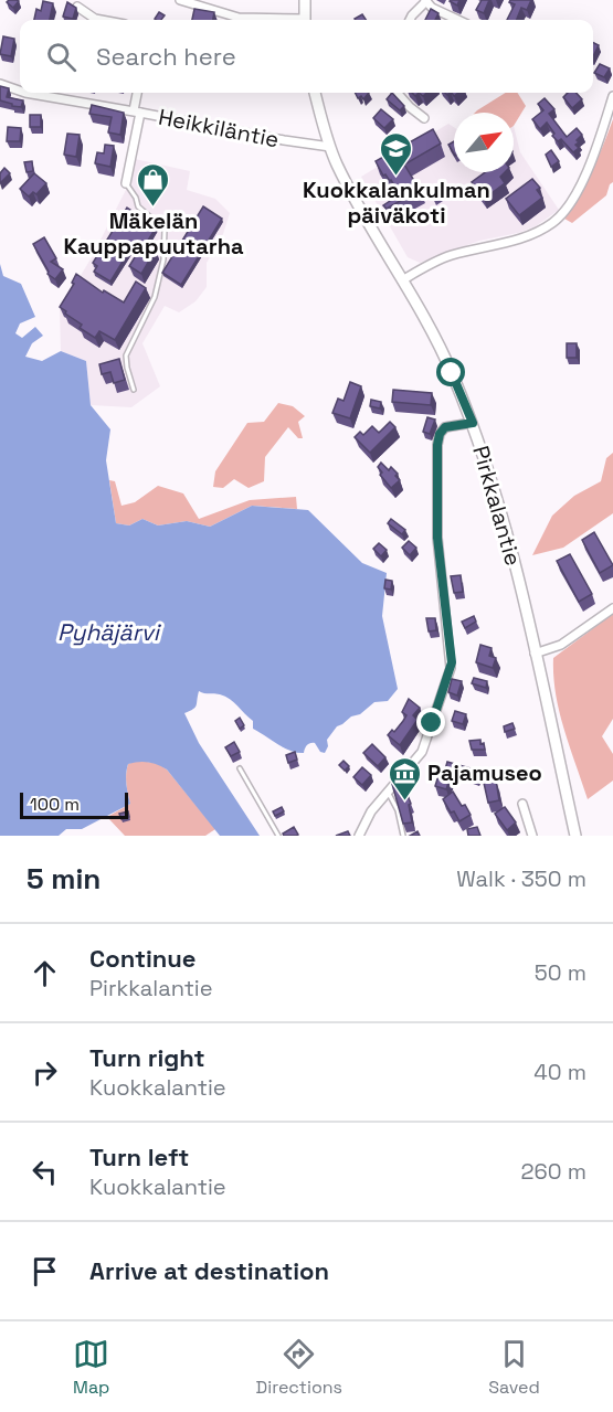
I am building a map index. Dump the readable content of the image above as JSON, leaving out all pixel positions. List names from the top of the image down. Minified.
{"streets":{"street":["Heikkiläntie","Pirkkalantie"]},"crossings":[["Heikkiläntie","Pirkkalantie"]],"water":["Pyhäjärvi"],"places":{"school or university":["Kuokkalankulman päiväkoti"],"shop":["Mäkelän Kauppapuutarha"],"museum":["Pajamuseo"]},"scale_bar":"100 m","north":"top right","page":{"search":"Search here","scale":"100 m","heading":["5 min","Walk · 350 m"],"list":[["Continue","Pirkkalantie","50 m"],["Turn right","Kuokkalantie","40 m"],["Turn left","Kuokkalantie","260 m"],"Arrive at destination"],"nav":["Map","Directions","Saved"]}}
